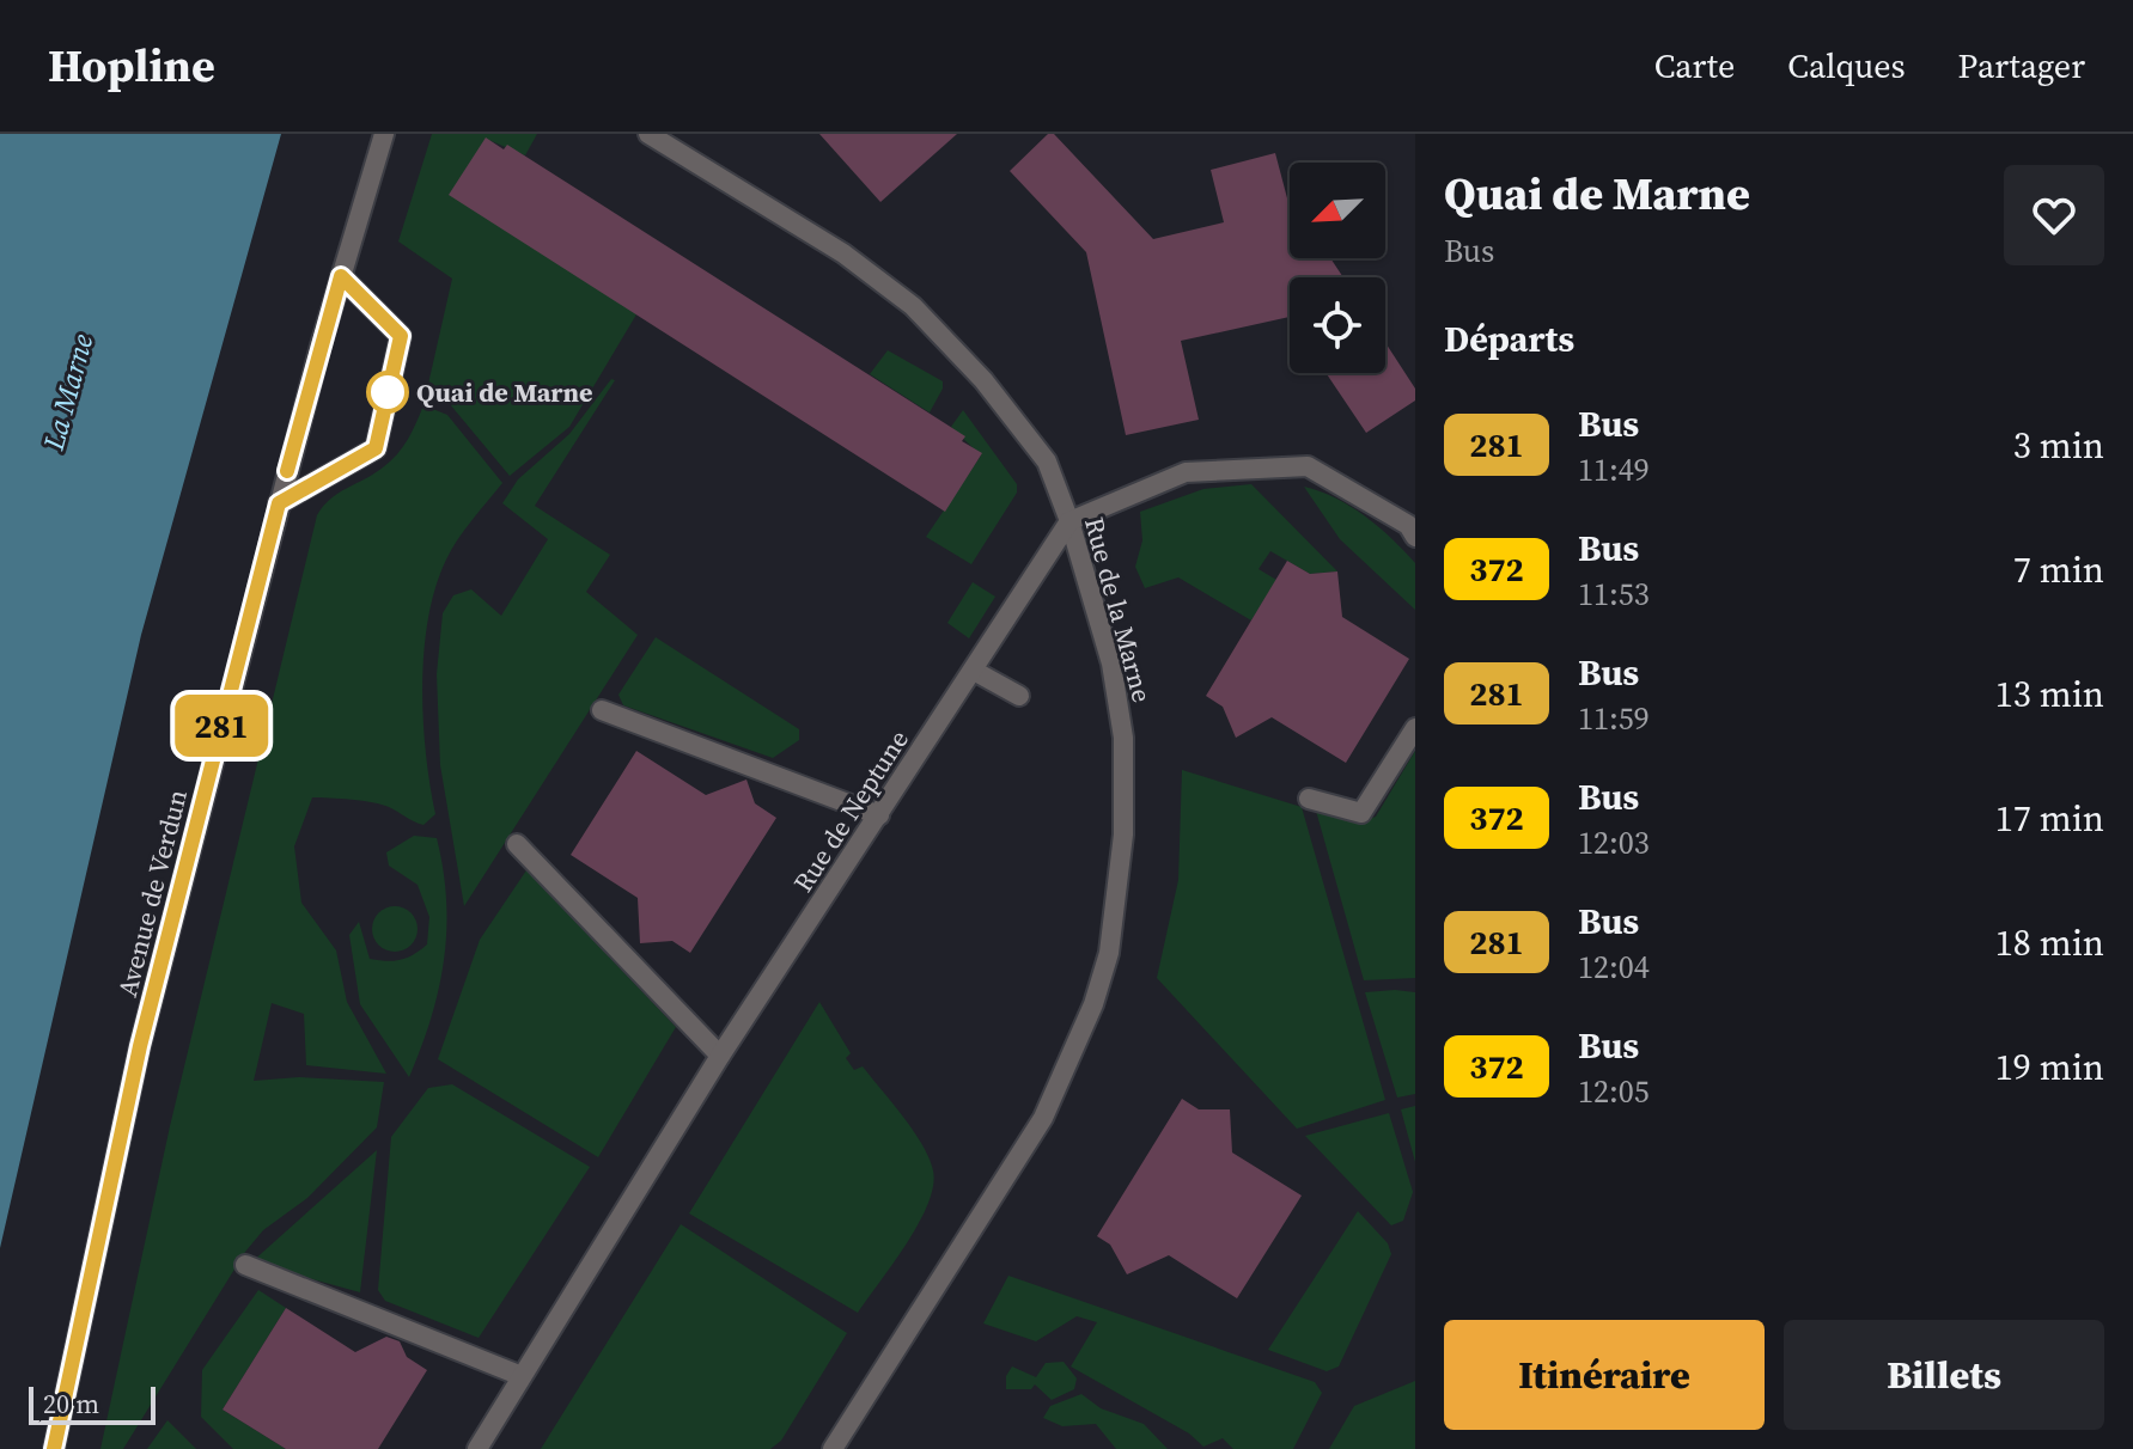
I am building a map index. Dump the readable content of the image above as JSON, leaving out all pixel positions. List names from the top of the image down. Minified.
{"streets":{"street":["Rue de la Marne","Rue de Neptune","Avenue de Verdun"]},"crossings":[["Rue de la Marne","Rue de Neptune"]],"water":["La Marne"],"places":["Quai de Marne"],"lines":["bus line 281"],"scale_bar":"20 m","north":"bottom left","page":{"header":"Hopline","nav":["Carte","Calques","Partager"],"on_map":"281","heading":[["Quai de Marne","Bus"],"Départs"],"list":[{"mark":"281","name":"Bus","note":"11:49","value":"3 min"},{"mark":"372","name":"Bus","note":"11:53","value":"7 min"},{"mark":"281","name":"Bus","note":"11:59","value":"13 min"},{"mark":"372","name":"Bus","note":"12:03","value":"17 min"},{"mark":"281","name":"Bus","note":"12:04","value":"18 min"},{"mark":"372","name":"Bus","note":"12:05","value":"19 min"}],"buttons":["Itinéraire","Billets"],"scale":"20 m"}}
